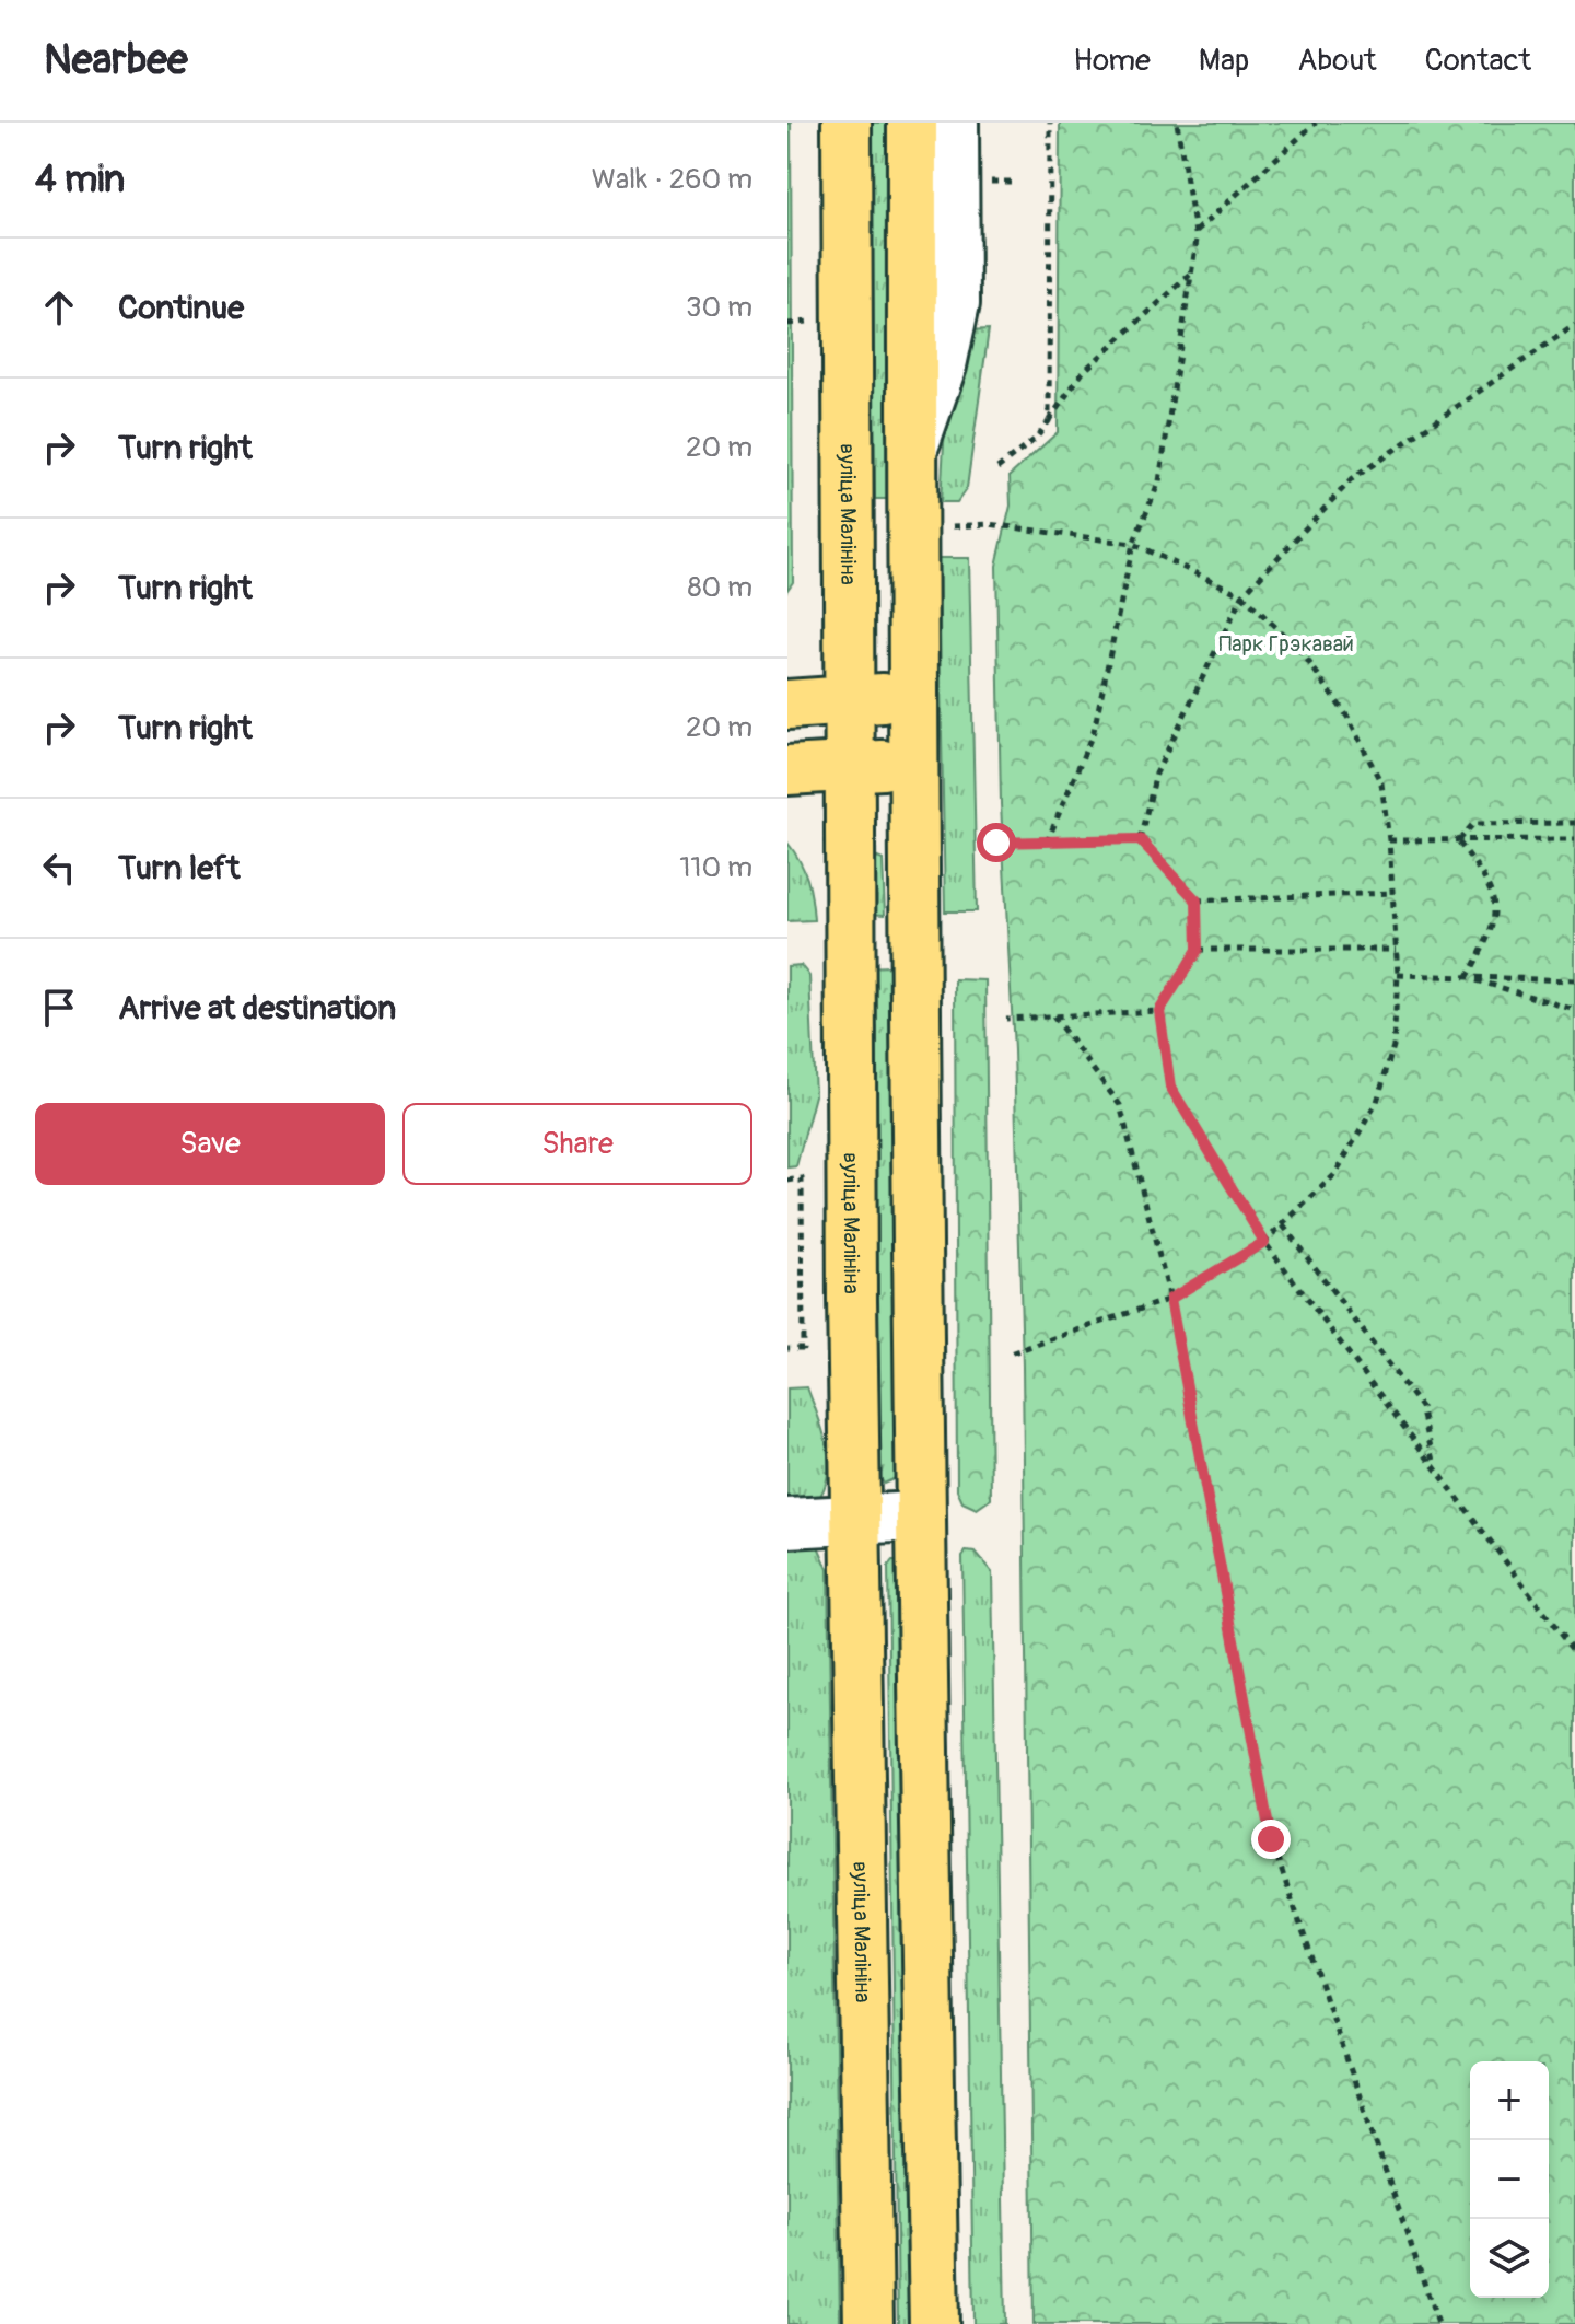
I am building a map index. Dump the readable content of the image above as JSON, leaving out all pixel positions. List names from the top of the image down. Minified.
{"streets":{"main road":["вуліца Малініна"]},"parks":["Парк Грэкавай"],"page":{"header":"Nearbee","nav":["Home","Map","About","Contact"],"heading":["4 min","Walk · 260 m"],"list":[["Continue","30 m"],["Turn right","20 m"],["Turn right","80 m"],["Turn right","20 m"],["Turn left","110 m"],"Arrive at destination"],"buttons":["Save","Share"],"map_buttons":["+","−"]}}
